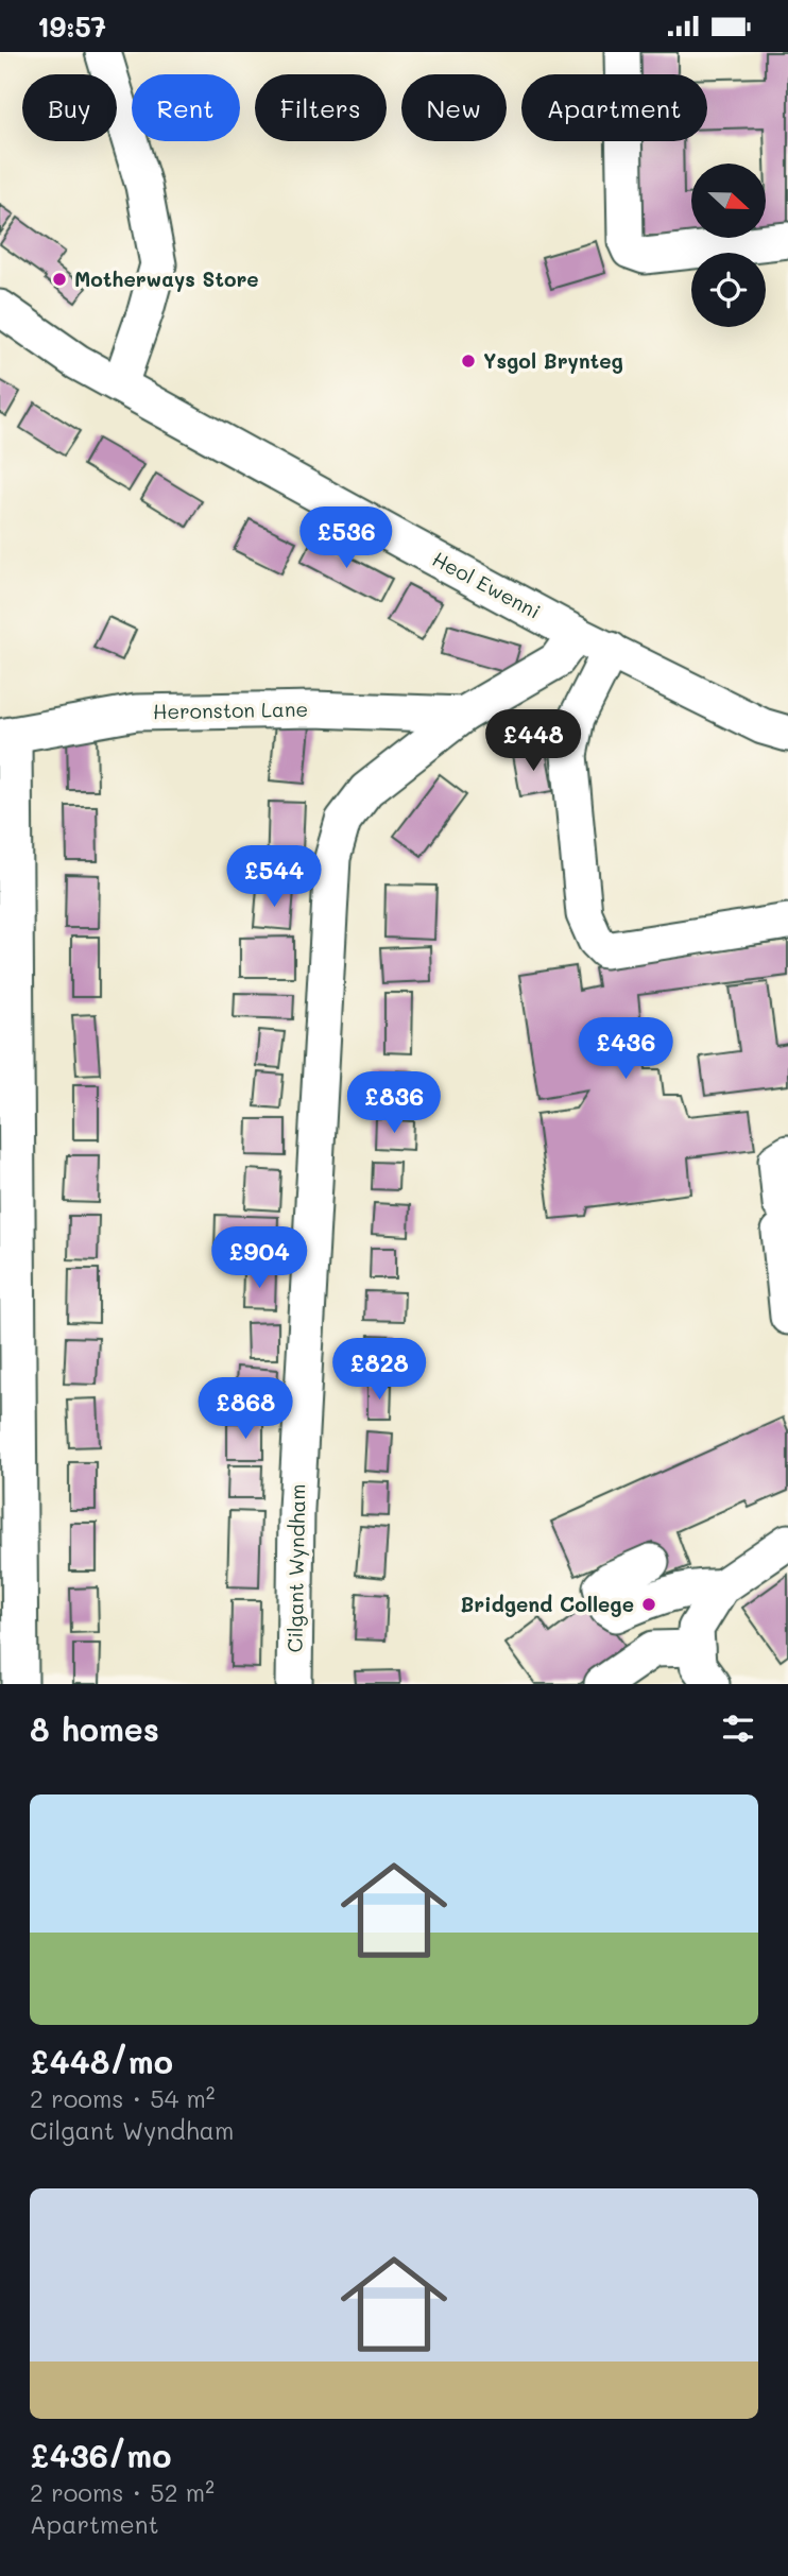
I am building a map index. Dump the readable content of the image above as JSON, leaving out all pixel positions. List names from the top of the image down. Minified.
{"streets":{"street":["Heol Ewenni","Heronston Lane","Cilgant Wyndham"]},"crossings":[["Heol Ewenni","Cilgant Wyndham"],["Heronston Lane","Cilgant Wyndham"]],"places":["Motherways Store","Ysgol Brynteg","Bridgend College"],"north":"right","page":{"status":"19:57","chip":["Buy","Rent","Filters","New","Apartment"],"price":["£536","£448","£544","£436","£836","£904","£828","£868"],"heading":"8 homes","list":[{"name":"£448/mo","note":"2 rooms · 54 m² · Cilgant Wyndham"},{"name":"£436/mo","note":"2 rooms · 52 m² · Apartment"}]}}
